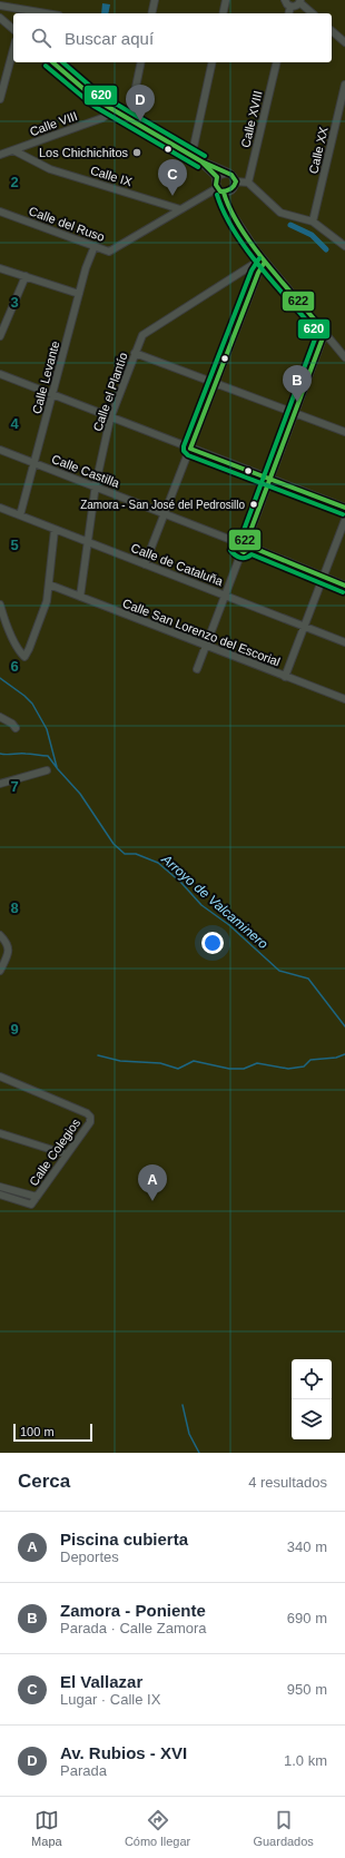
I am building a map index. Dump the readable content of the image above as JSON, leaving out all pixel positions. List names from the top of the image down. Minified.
{"streets":{"street":["Calle XVIII","Calle VIII","Calle XX","Calle IX","Calle del Ruso","Calle Levante","Calle el Plantío","Calle Castilla","Calle de Cataluña","Calle San Lorenzo del Escorial","Calle Colegios"]},"crossings":[["Calle VIII","Calle IX"],["Calle IX","Calle del Ruso"],["Calle del Ruso","Calle Levante"],["Calle Levante","Calle Castilla"],["Calle Levante","Calle de Cataluña"],["Calle el Plantío","Calle Castilla"],["Calle el Plantío","Calle de Cataluña"],["Calle el Plantío","Calle San Lorenzo del Escorial"]],"water":["Arroyo de Valcaminero"],"places":["Los Chichichitos","Zamora - San José del Pedrosillo"],"lines":["transit line 622","transit line 620"],"scale_bar":"100 m","page":{"search":"Buscar aquí","pins":["D","C","B","A"],"scale":"100 m","heading":["Cerca","4 resultados"],"list":[{"mark":"A","name":"Piscina cubierta","note":"Deportes","value":"340 m"},{"mark":"B","name":"Zamora - Poniente","note":"Parada · Calle Zamora","value":"690 m"},{"mark":"C","name":"El Vallazar","note":"Lugar · Calle IX","value":"950 m"},{"mark":"D","name":"Av. Rubios - XVI","note":"Parada","value":"1.0 km"}],"nav":["Mapa","Cómo llegar","Guardados"]},"grid":{"rows":["2","3","4","5","6","7","8","9"]}}
